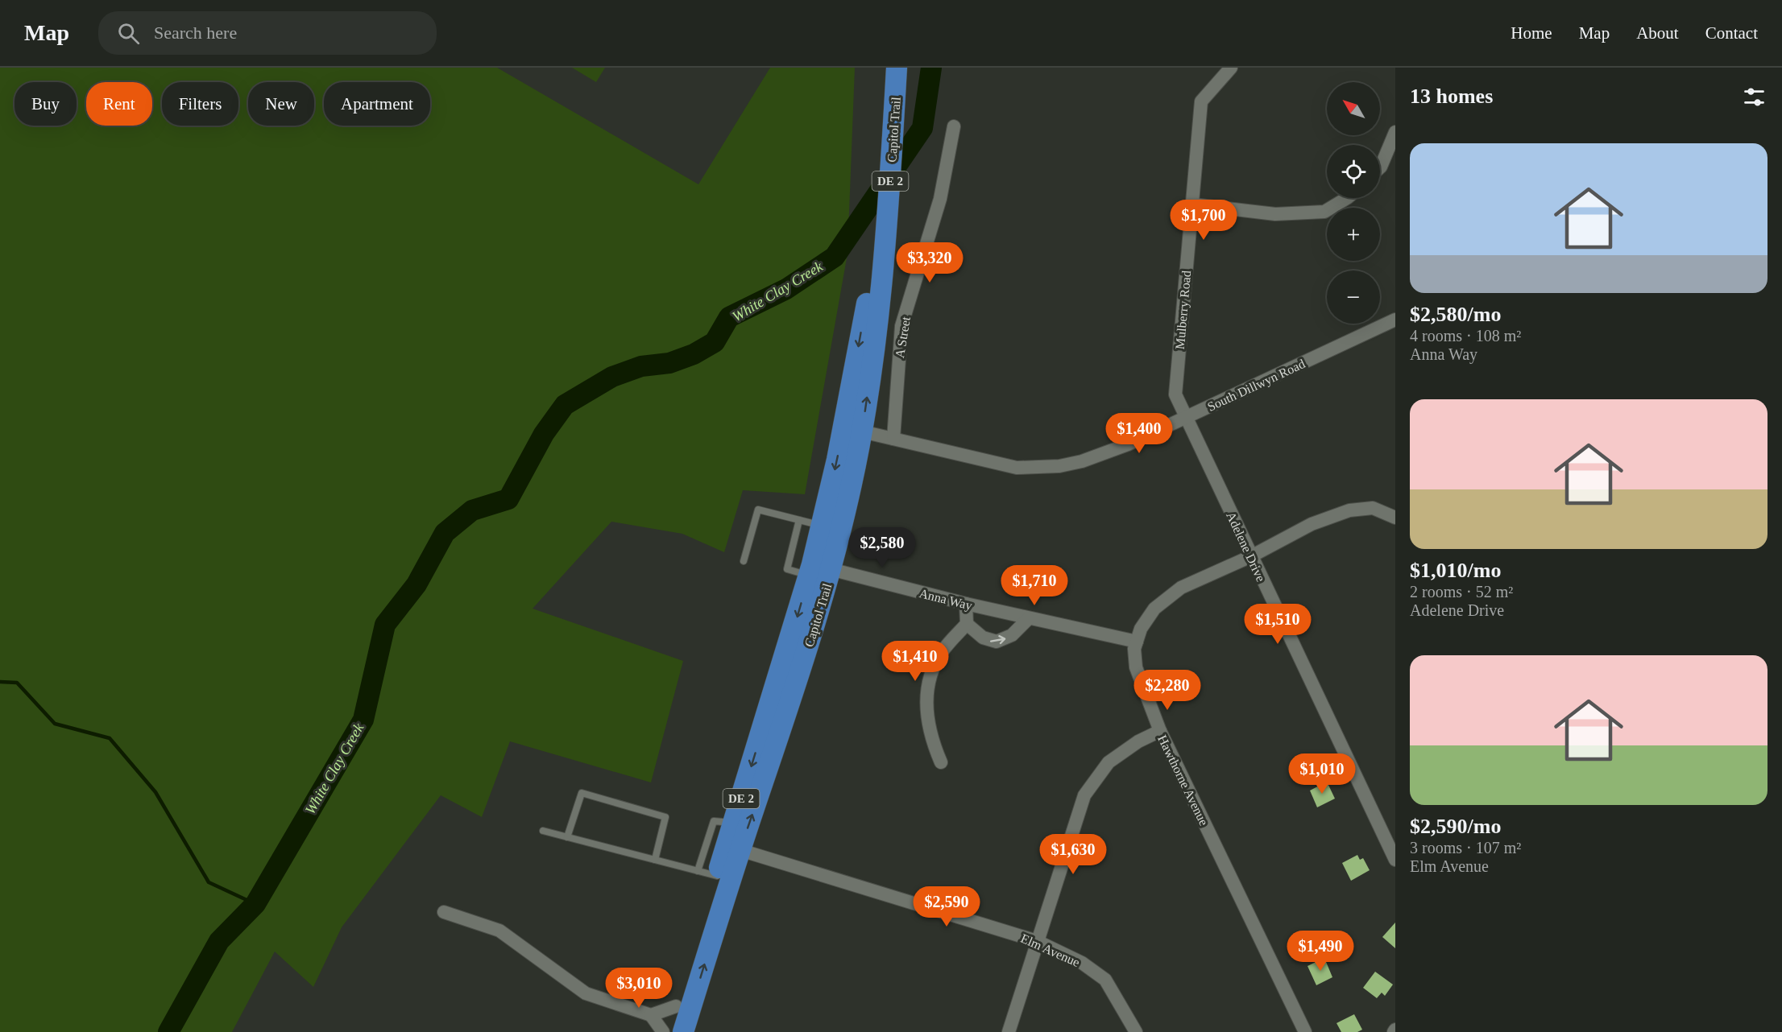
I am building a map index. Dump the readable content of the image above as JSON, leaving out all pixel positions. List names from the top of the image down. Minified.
{"streets":{"main road":["Capitol Trail","DE 2"],"street":["Mulberry Road","A Street","South Dillwyn Road","Adelene Drive","Anna Way","Hawthorne Avenue","Elm Avenue"]},"crossings":[["Capitol Trail","South Dillwyn Road"],["Capitol Trail","Anna Way"],["Capitol Trail","Elm Avenue"],["Mulberry Road","South Dillwyn Road"],["Mulberry Road","Adelene Drive"],["A Street","South Dillwyn Road"],["South Dillwyn Road","Adelene Drive"],["Adelene Drive","Hawthorne Avenue"],["Anna Way","Hawthorne Avenue"]],"water":["White Clay Creek"],"north":"top left","page":{"header":"Map","search":"Search here","nav":["Home","Map","About","Contact"],"heading":"13 homes","map_buttons":["+","−"],"chip":["Buy","Rent","Filters","New","Apartment"],"list":[{"name":"$2,580/mo","note":"4 rooms · 108 m² · Anna Way"},{"name":"$1,010/mo","note":"2 rooms · 52 m² · Adelene Drive"},{"name":"$2,590/mo","note":"3 rooms · 107 m² · Elm Avenue"}],"price":["$1,700","$3,320","$1,400","$2,580","$1,710","$1,510","$1,410","$2,280","$1,010","$1,630","$2,590","$1,490","$3,010"]}}
